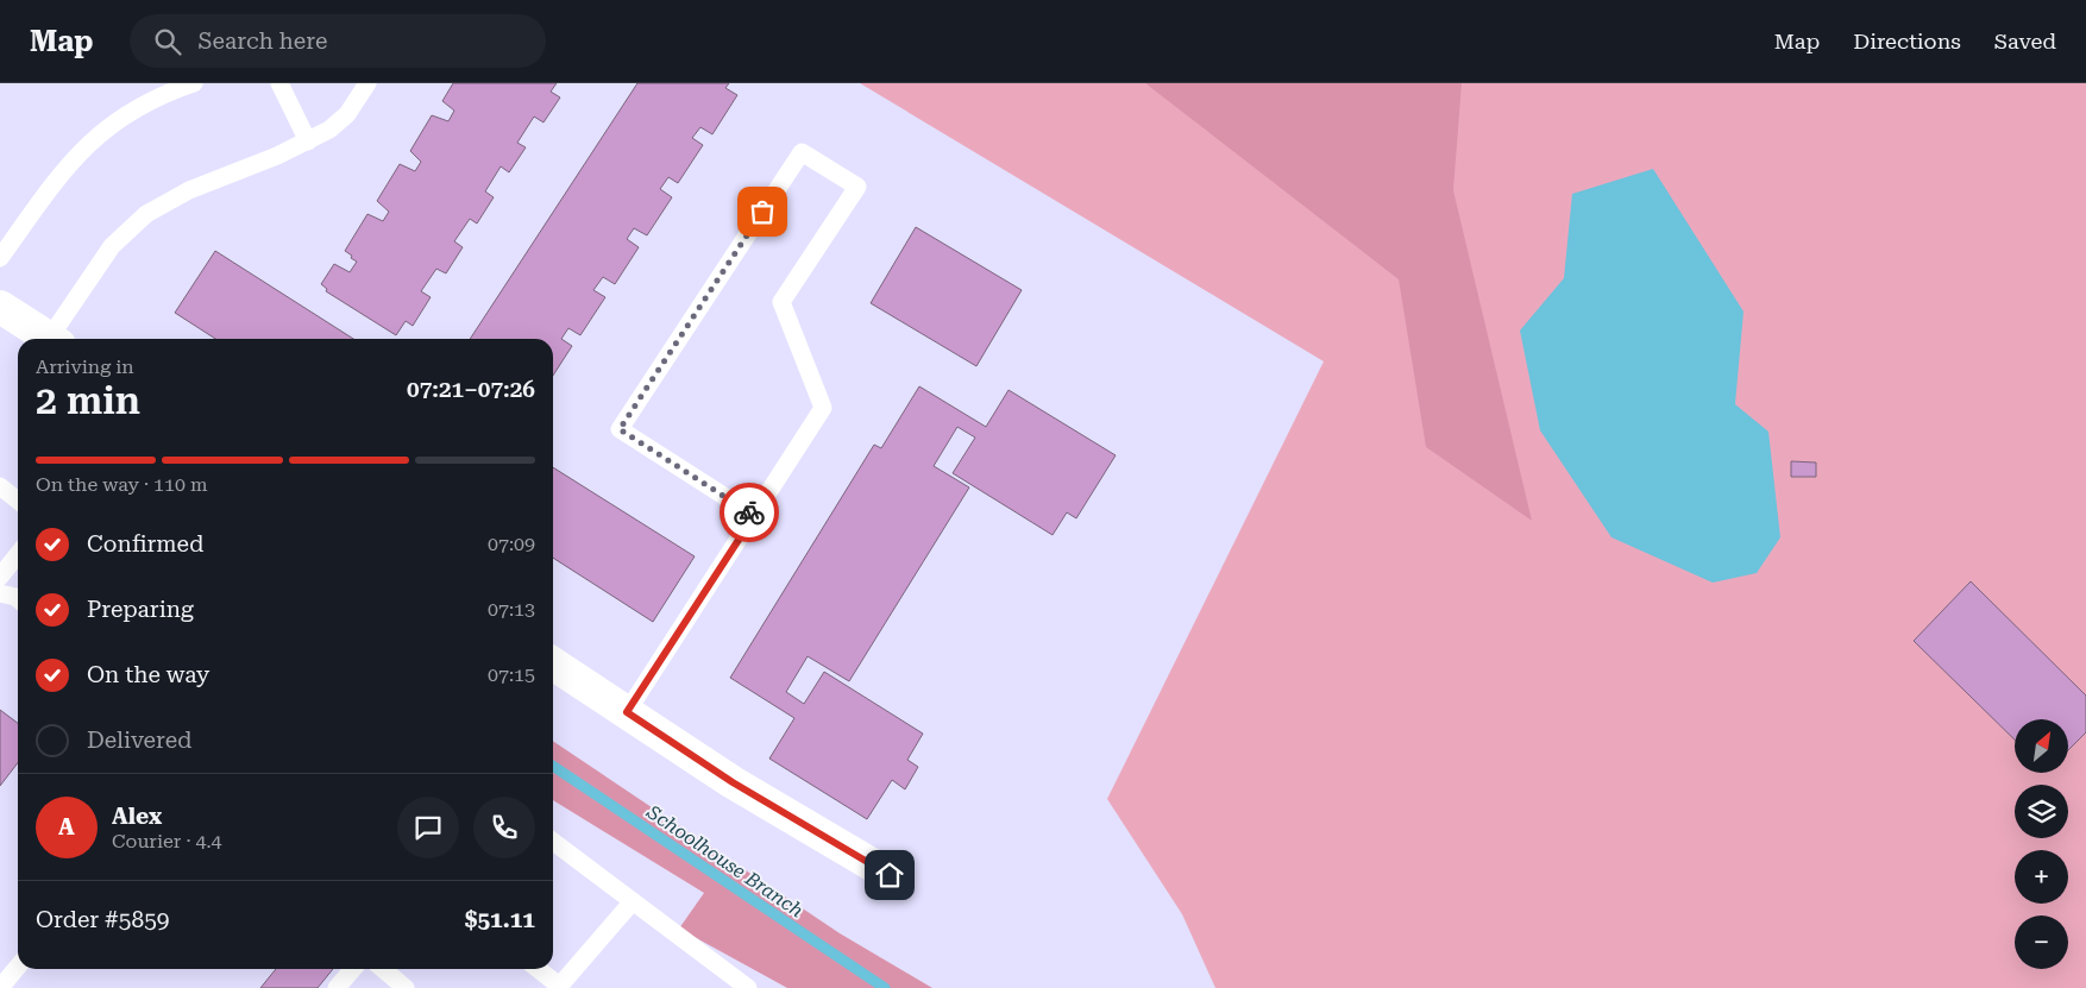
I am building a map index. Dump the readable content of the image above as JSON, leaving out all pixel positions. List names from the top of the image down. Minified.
{"water":["Schoolhouse Branch"],"north":"top right","page":{"header":"Map","search":"Search here","nav":["Map","Directions","Saved"],"heading":["2 min","Arriving in","07:21–07:26"],"panel":["Alex","Courier · 4.4","Order #5859","$51.11"],"bar":"On the way · 110 m","list":[["Confirmed","07:09"],["Preparing","07:13"],["On the way","07:15"],"Delivered"],"map_buttons":["+","−"],"round":"A"}}
